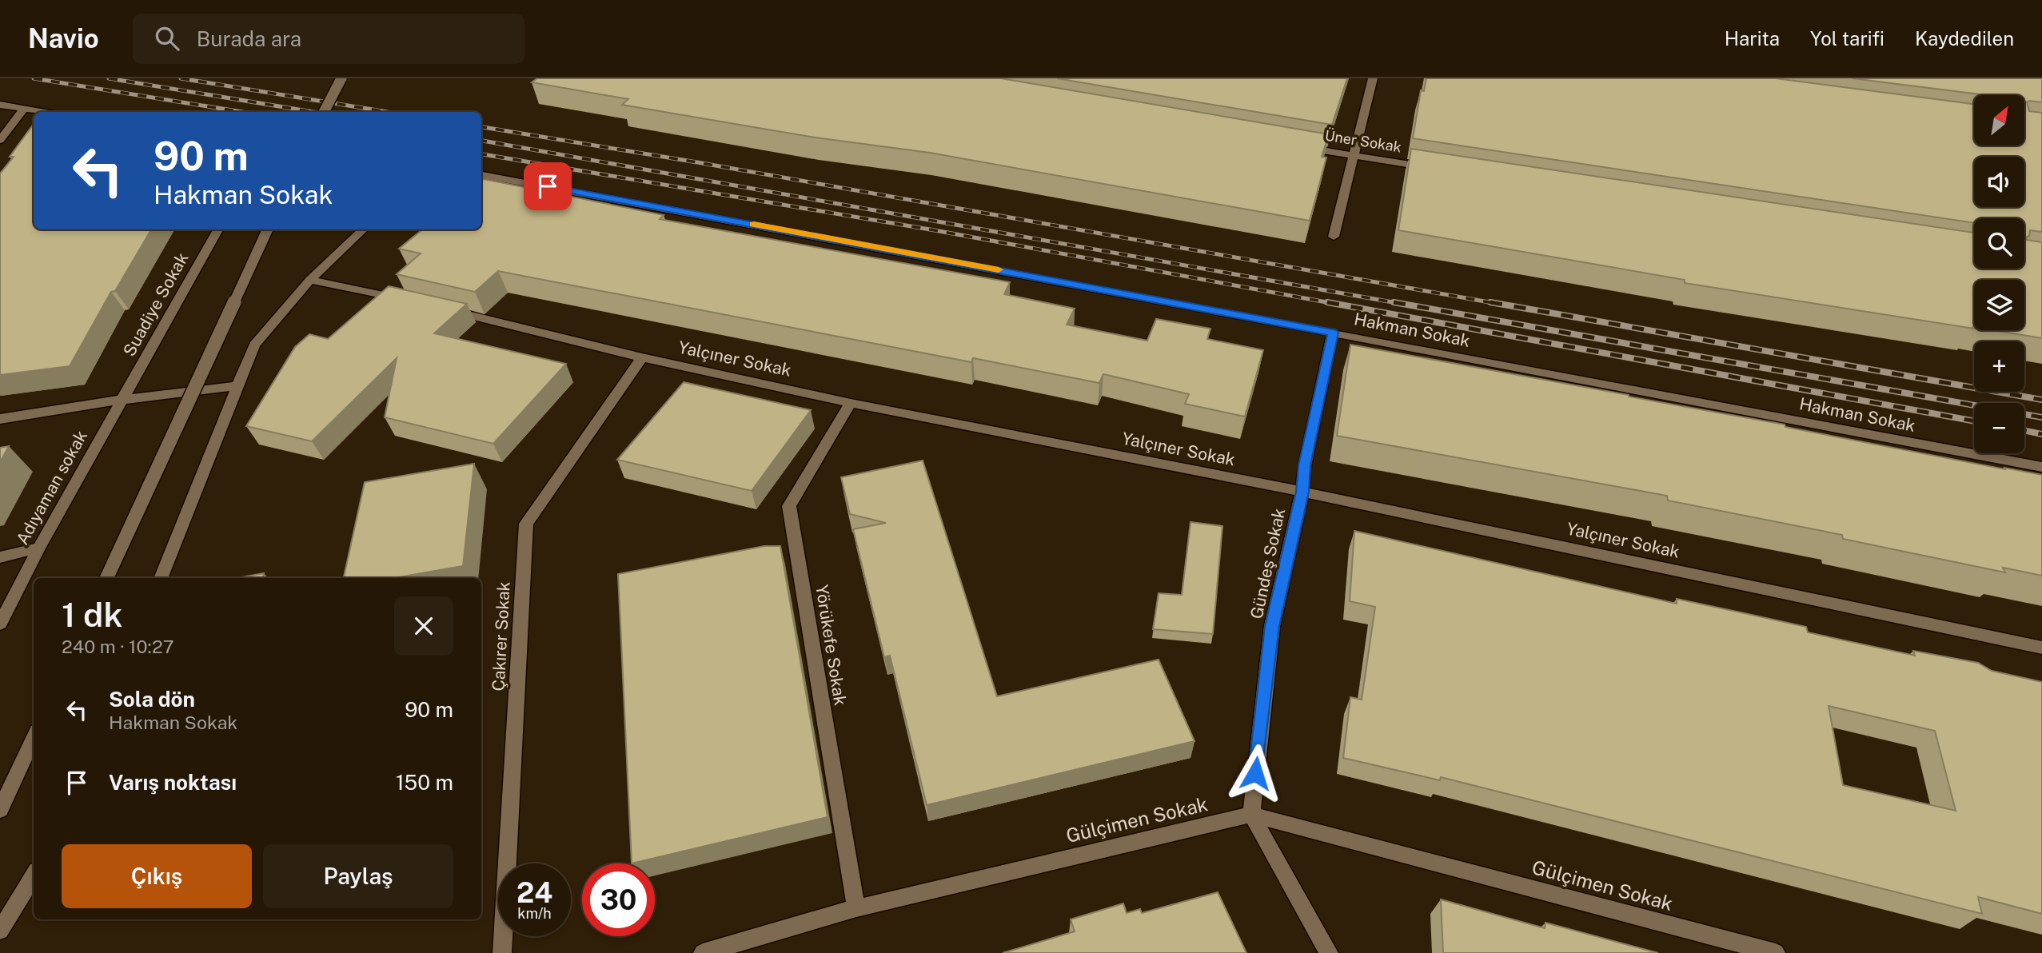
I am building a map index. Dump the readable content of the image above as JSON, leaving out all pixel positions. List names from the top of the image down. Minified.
{"streets":{"street":["Üner Sokak","Suadiye Sokak","Hakman Sokak","Yalçıner Sokak","Adıyaman sokak","Gündeş Sokak","Çakırer Sokak","Yörükefe Sokak","Gülçimen Sokak"]},"crossings":[["Suadiye Sokak","Adıyaman sokak"],["Hakman Sokak","Gündeş Sokak"],["Yalçıner Sokak","Gündeş Sokak"],["Yalçıner Sokak","Çakırer Sokak"],["Yalçıner Sokak","Yörükefe Sokak"],["Gündeş Sokak","Gülçimen Sokak"],["Yörükefe Sokak","Gülçimen Sokak"]],"north":"top right","page":{"header":"Navio","search":"Burada ara","nav":["Harita","Yol tarifi","Kaydedilen"],"map_buttons":["+","−"],"turn":["90 m","Hakman Sokak"],"heading":["1 dk","240 m · 10:27"],"list":[{"name":"Sola dön","note":"Hakman Sokak","value":"90 m"},{"name":"Varış noktası","value":"150 m"}],"buttons":["Çıkış","Paylaş"],"speed":"24 km/h","limit":"30"}}
